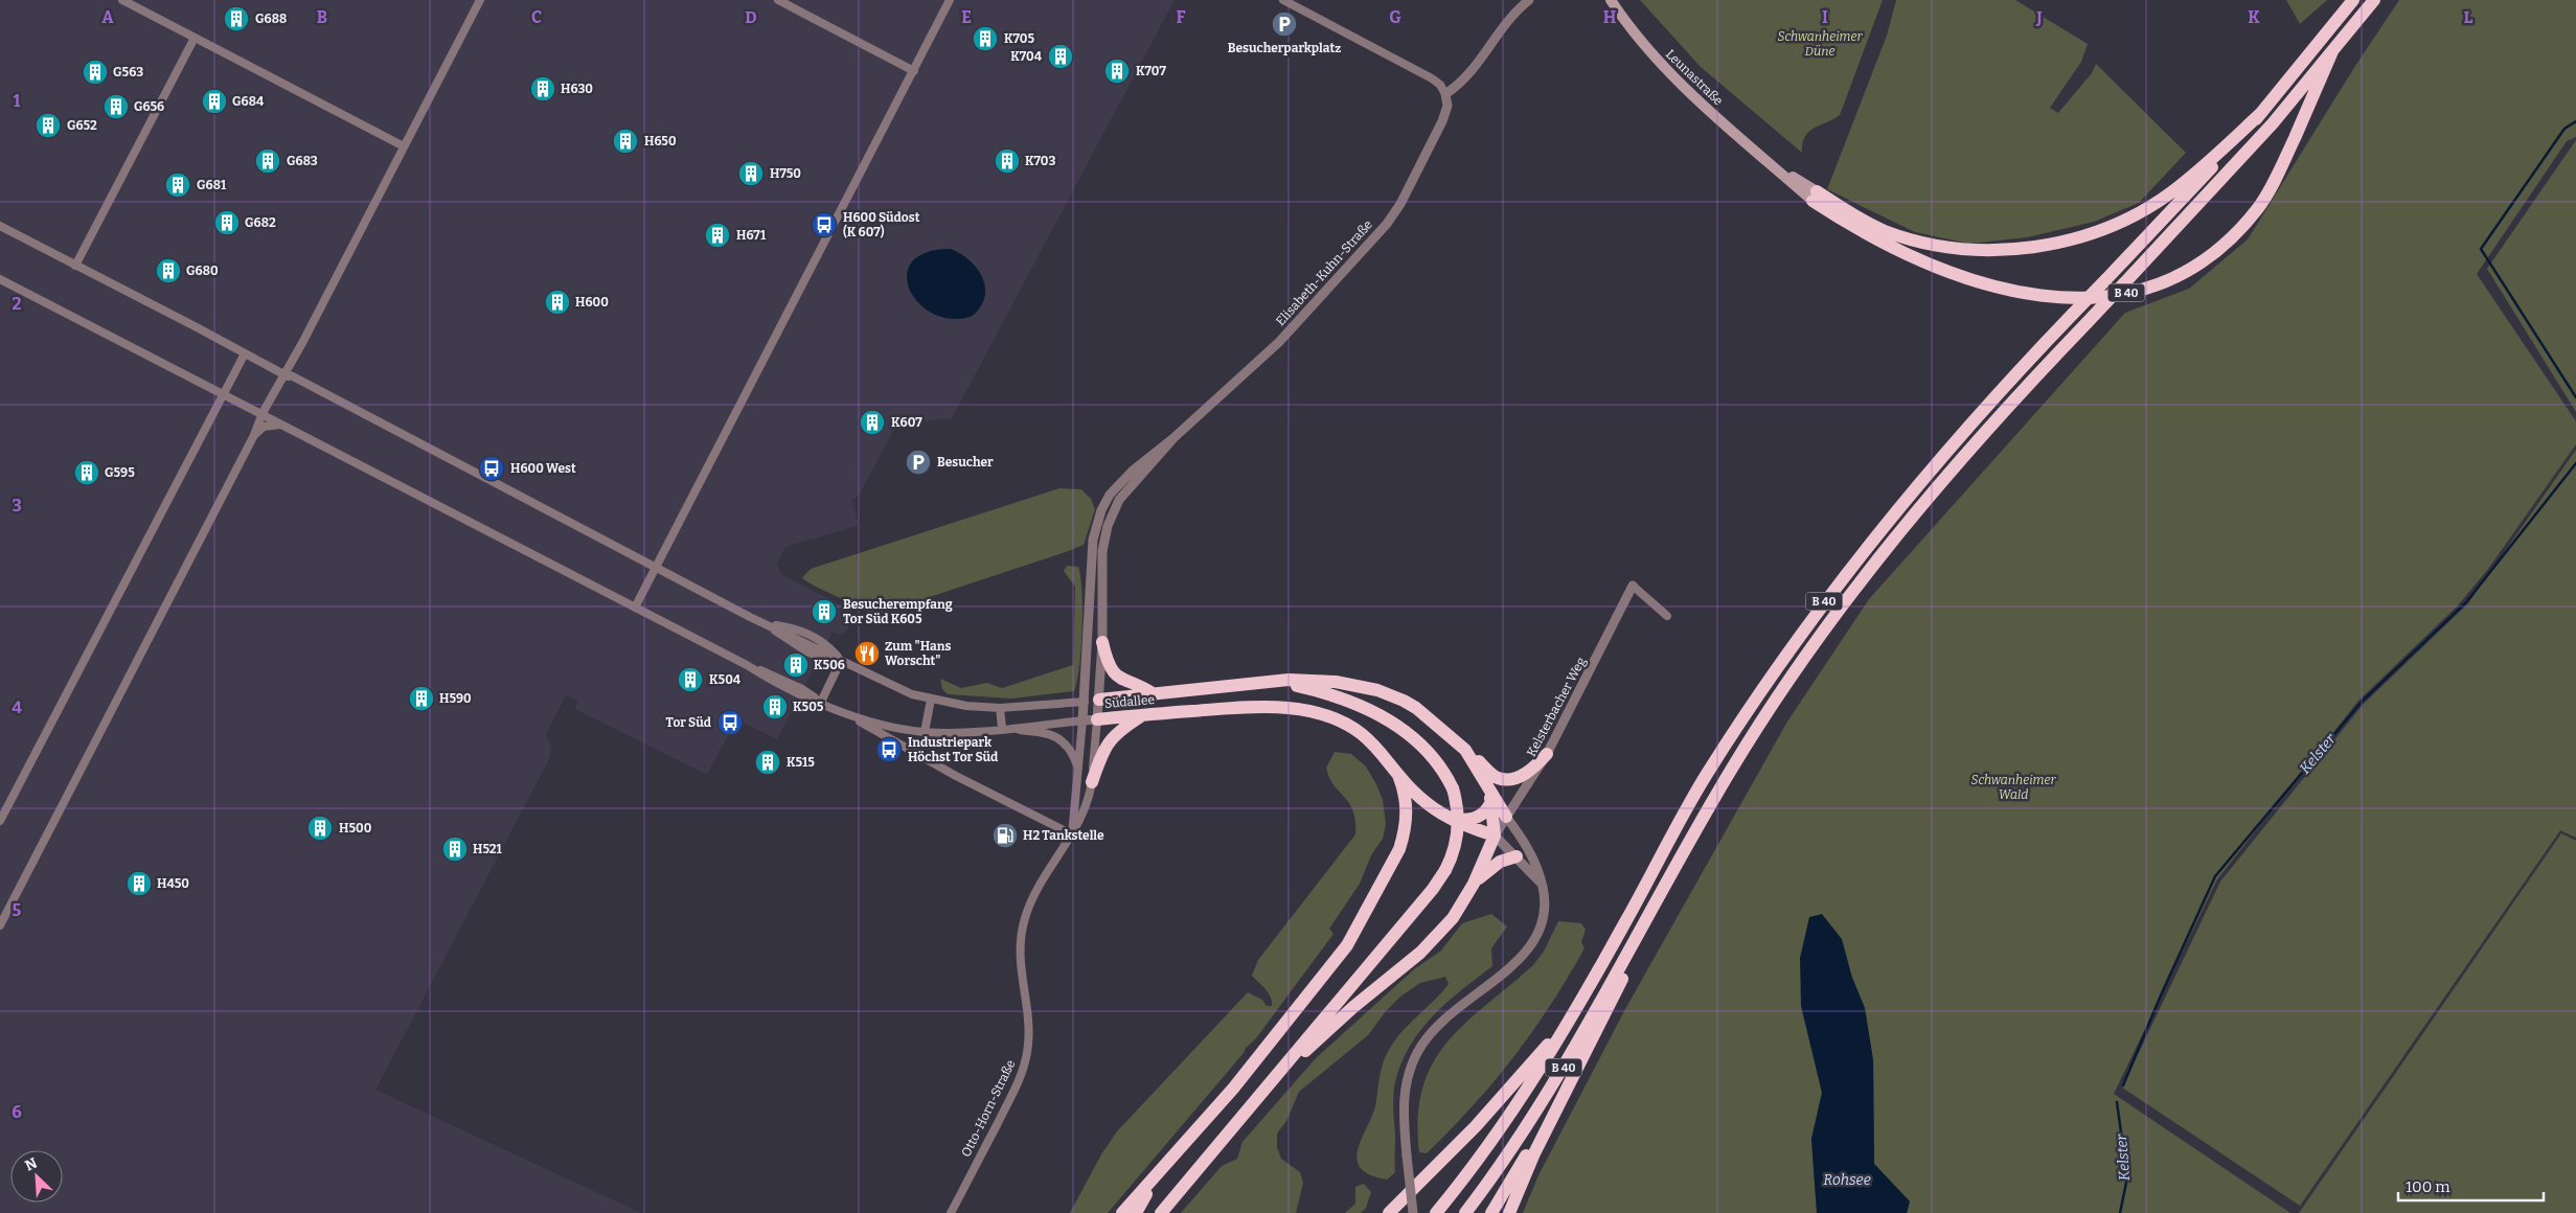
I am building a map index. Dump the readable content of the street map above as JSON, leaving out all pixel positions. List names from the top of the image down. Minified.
{"streets":{"highway":["B 40","Südallee"],"main road":["Leunastraße"],"street":["Elisabeth-Kuhn-Straße","Kelsterbacher Weg","Otto-Horn-Straße"]},"crossings":[["Leunastraße","B 40"],["Elisabeth-Kuhn-Straße","Südallee"],["Elisabeth-Kuhn-Straße","Otto-Horn-Straße"],["Südallee","Kelsterbacher Weg"],["Südallee","Otto-Horn-Straße"]],"water":["Kelster","Rohsee"],"parks":["Schwanheimer Düne","Schwanheimer Wald"],"places":{"building":["G688","K705","K704","K707","G563","H630","G684","G656","G652","H650","G683","K703","H750","G681","G682","H671","G680","H600","K607","G595","Besucherempfang Tor Süd K605","K506","K504","H590","K505","K515","H500","H521","H450"],"parking":["Besucherparkplatz","Besucher"],"bus stop":["H600 Südost (K 607)","H600 West","Tor Süd","Industriepark Höchst Tor Süd"],"restaurant":["Zum \"Hans Worscht\""],"fuel station":["H2 Tankstelle"]},"scale_bar":"100 m","north":"top left","grid":{"columns":["A","B","C","D","E","F","G","H","I","J","K","L"],"rows":["1","2","3","4","5","6"]}}
